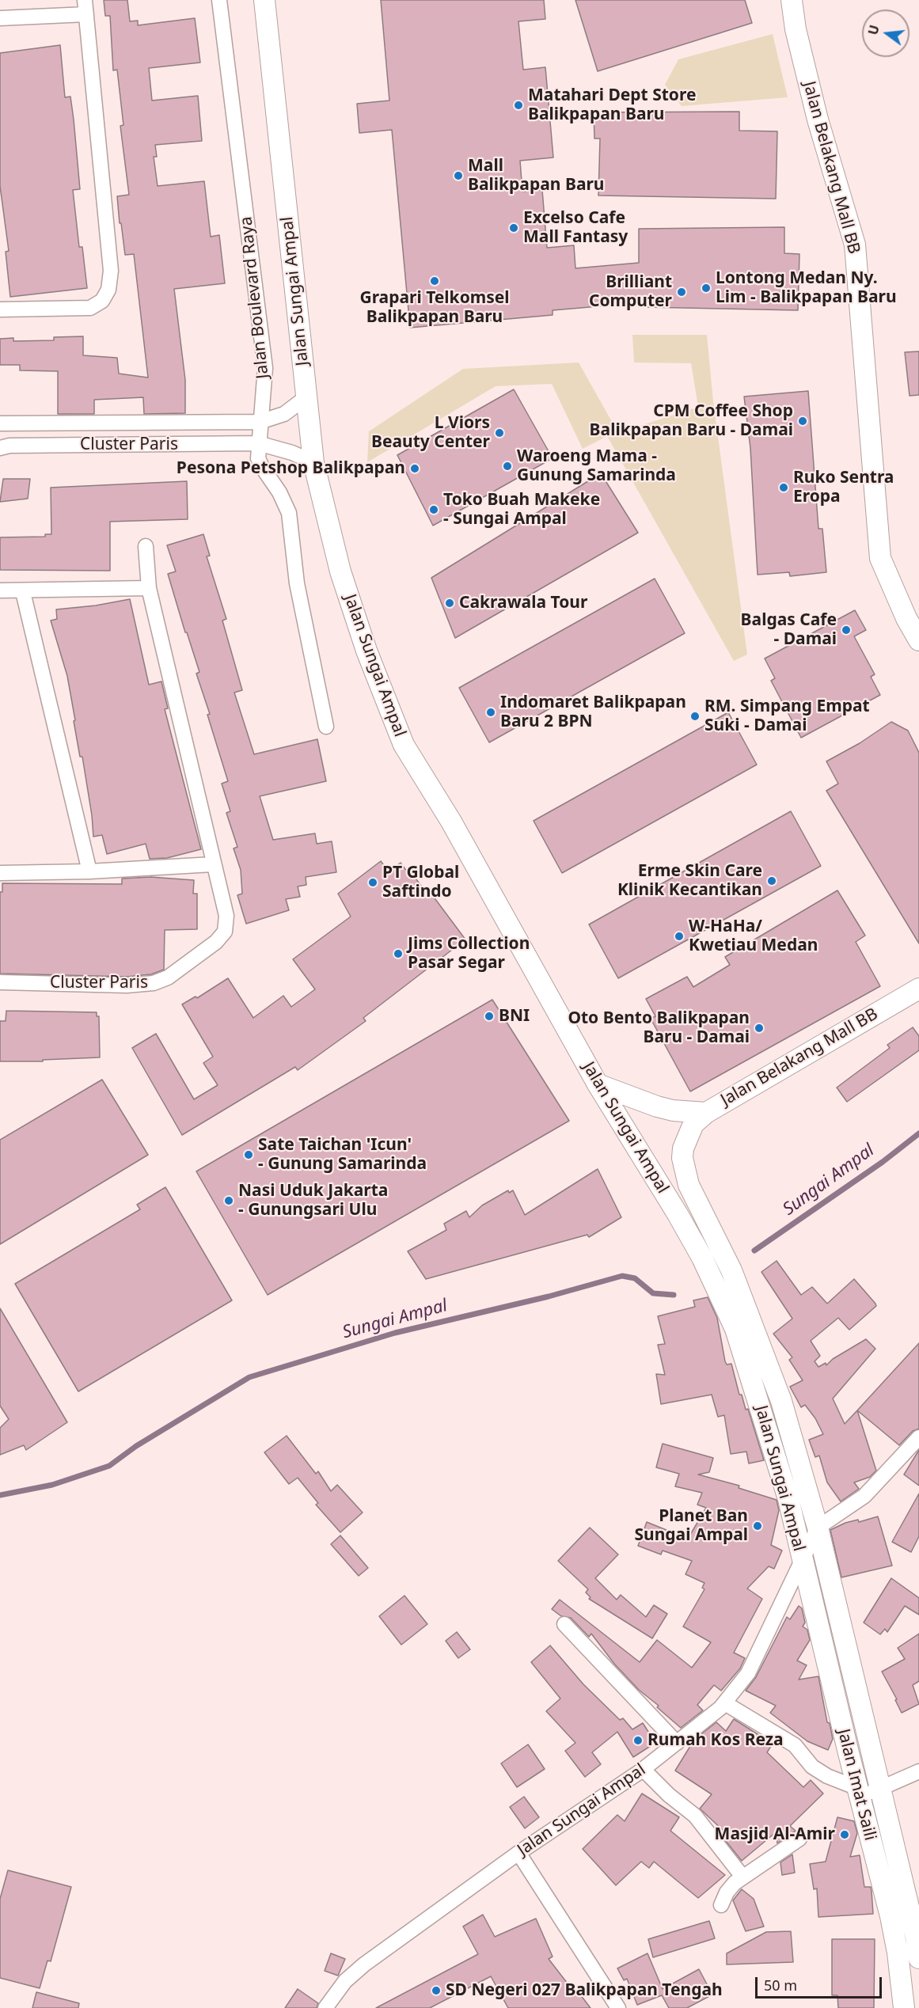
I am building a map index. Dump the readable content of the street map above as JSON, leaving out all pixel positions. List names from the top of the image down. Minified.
{"streets":{"main road":["Jalan Belakang Mall BB","Jalan Sungai Ampal","Jalan Imat Saili"],"street":["Jalan Boulevard Raya","Cluster Paris"]},"crossings":[["Jalan Belakang Mall BB","Jalan Sungai Ampal"],["Jalan Sungai Ampal","Cluster Paris"],["Jalan Sungai Ampal","Jalan Imat Saili"],["Jalan Boulevard Raya","Cluster Paris"]],"water":["Sungai Ampal"],"places":["Matahari Dept Store Balikpapan Baru","Mall Balikpapan Baru","Excelso Cafe Mall Fantasy","Grapari Telkomsel Balikpapan Baru","Lontong Medan Ny. Lim - Balikpapan Baru","Brilliant Computer","CPM Coffee Shop Balikpapan Baru - Damai","L Viors Beauty Center","Waroeng Mama - Gunung Samarinda","Pesona Petshop Balikpapan","Ruko Sentra Eropa","Toko Buah Makeke - Sungai Ampal","Cakrawala Tour","Balgas Cafe - Damai","Indomaret Balikpapan Baru 2 BPN","RM. Simpang Empat Suki - Damai","Erme Skin Care Klinik Kecantikan","PT Global Saftindo","W-HaHa/ Kwetiau Medan","Jims Collection Pasar Segar","BNI","Oto Bento Balikpapan Baru - Damai","Sate Taichan 'Icun' - Gunung Samarinda","Nasi Uduk Jakarta - Gunungsari Ulu","Planet Ban Sungai Ampal","Rumah Kos Reza","Masjid Al-Amir","SD Negeri 027 Balikpapan Tengah"],"scale_bar":"50 m","north":"left"}
